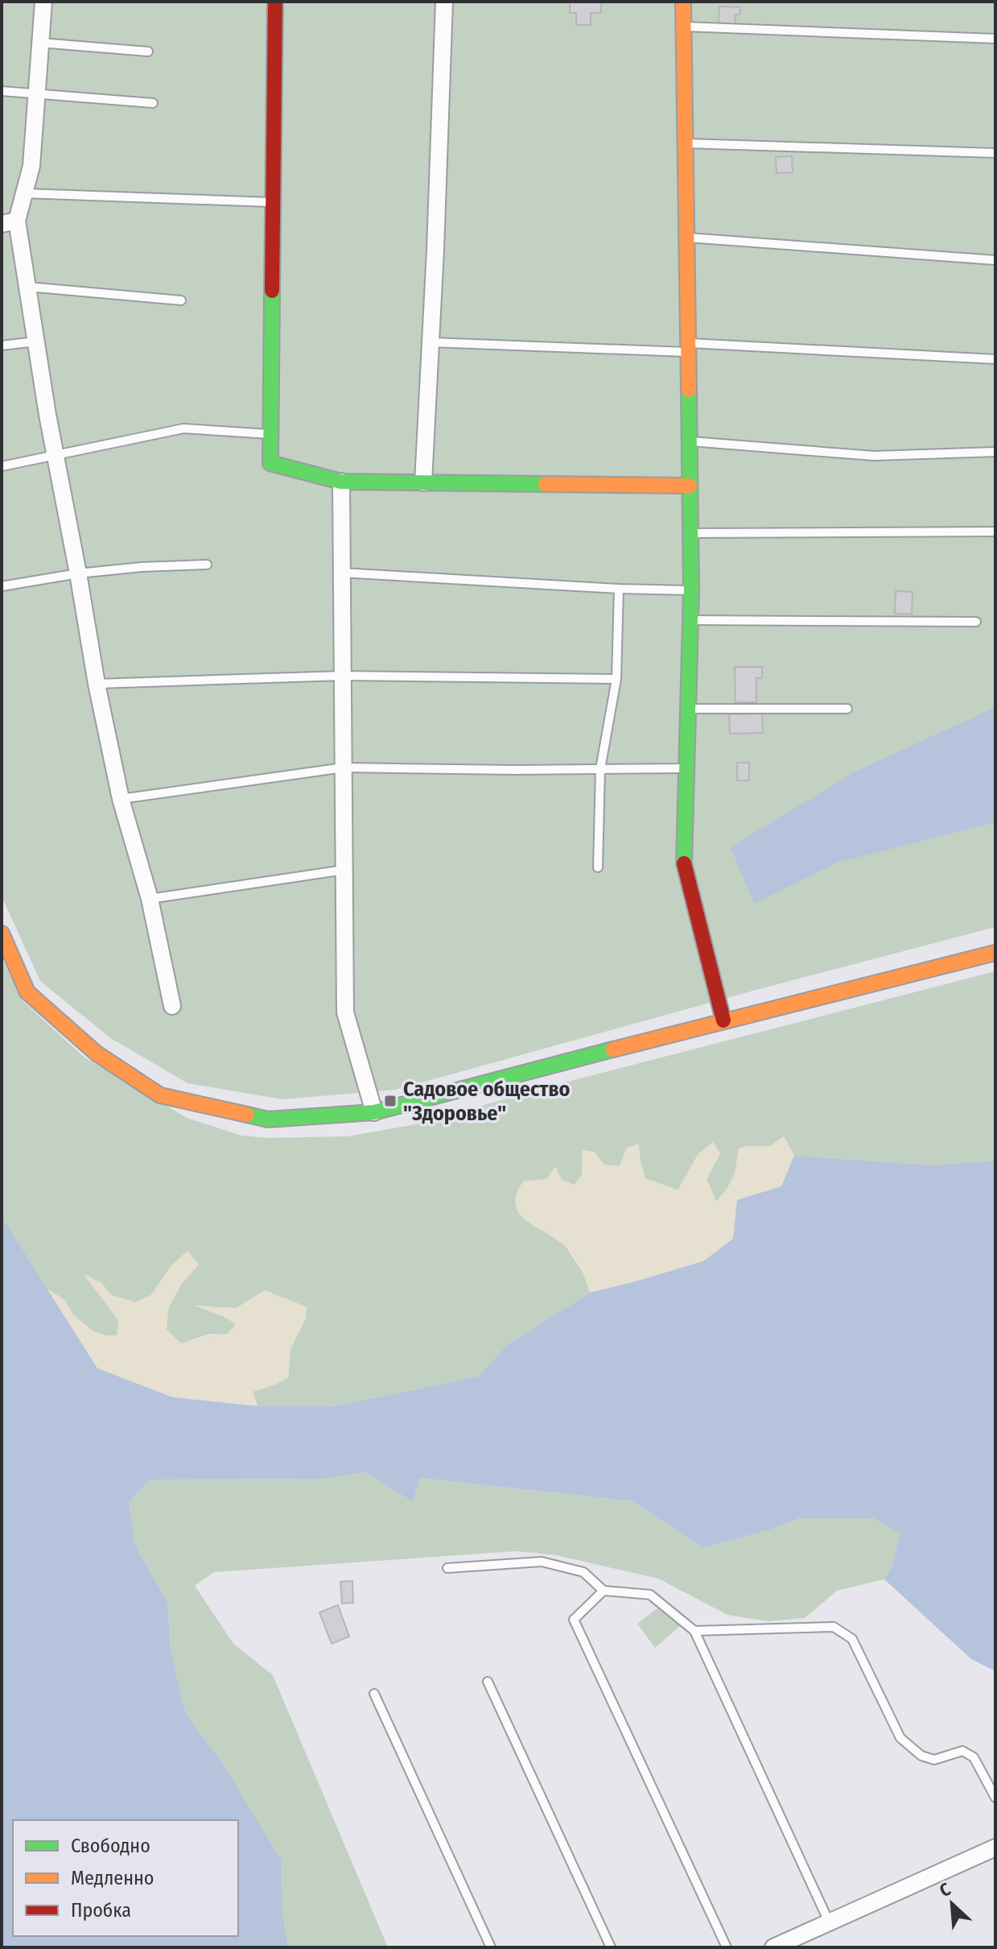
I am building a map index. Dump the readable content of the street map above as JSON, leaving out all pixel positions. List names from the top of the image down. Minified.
{"places":{"transit":["Садовое общество \"Здоровье\""]},"legend":["Свободно","Медленно","Пробка"],"north":"top left"}
